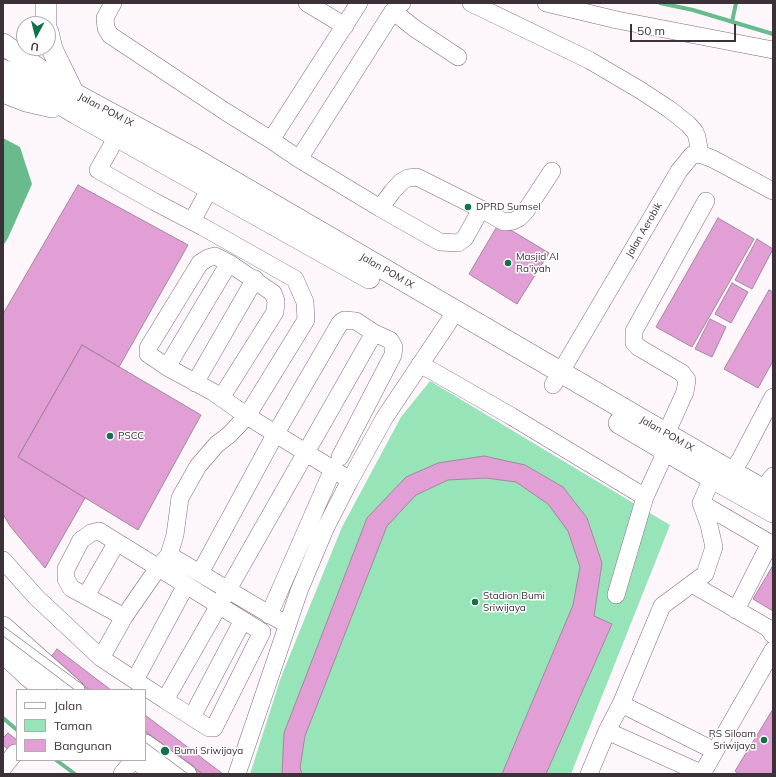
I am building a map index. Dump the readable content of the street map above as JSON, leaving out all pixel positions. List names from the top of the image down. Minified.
{"streets":{"main road":["Jalan POM IX"],"street":["Jalan Aerobik"]},"crossings":[["Jalan POM IX","Jalan Aerobik"]],"places":["DPRD Sumsel","Masjid Al Ra'iyah","PSCC","Stadion Bumi Sriwijaya","RS Siloam Sriwijaya","Bumi Sriwijaya"],"legend":["Jalan","Taman","Bangunan"],"scale_bar":"50 m","north":"bottom"}
